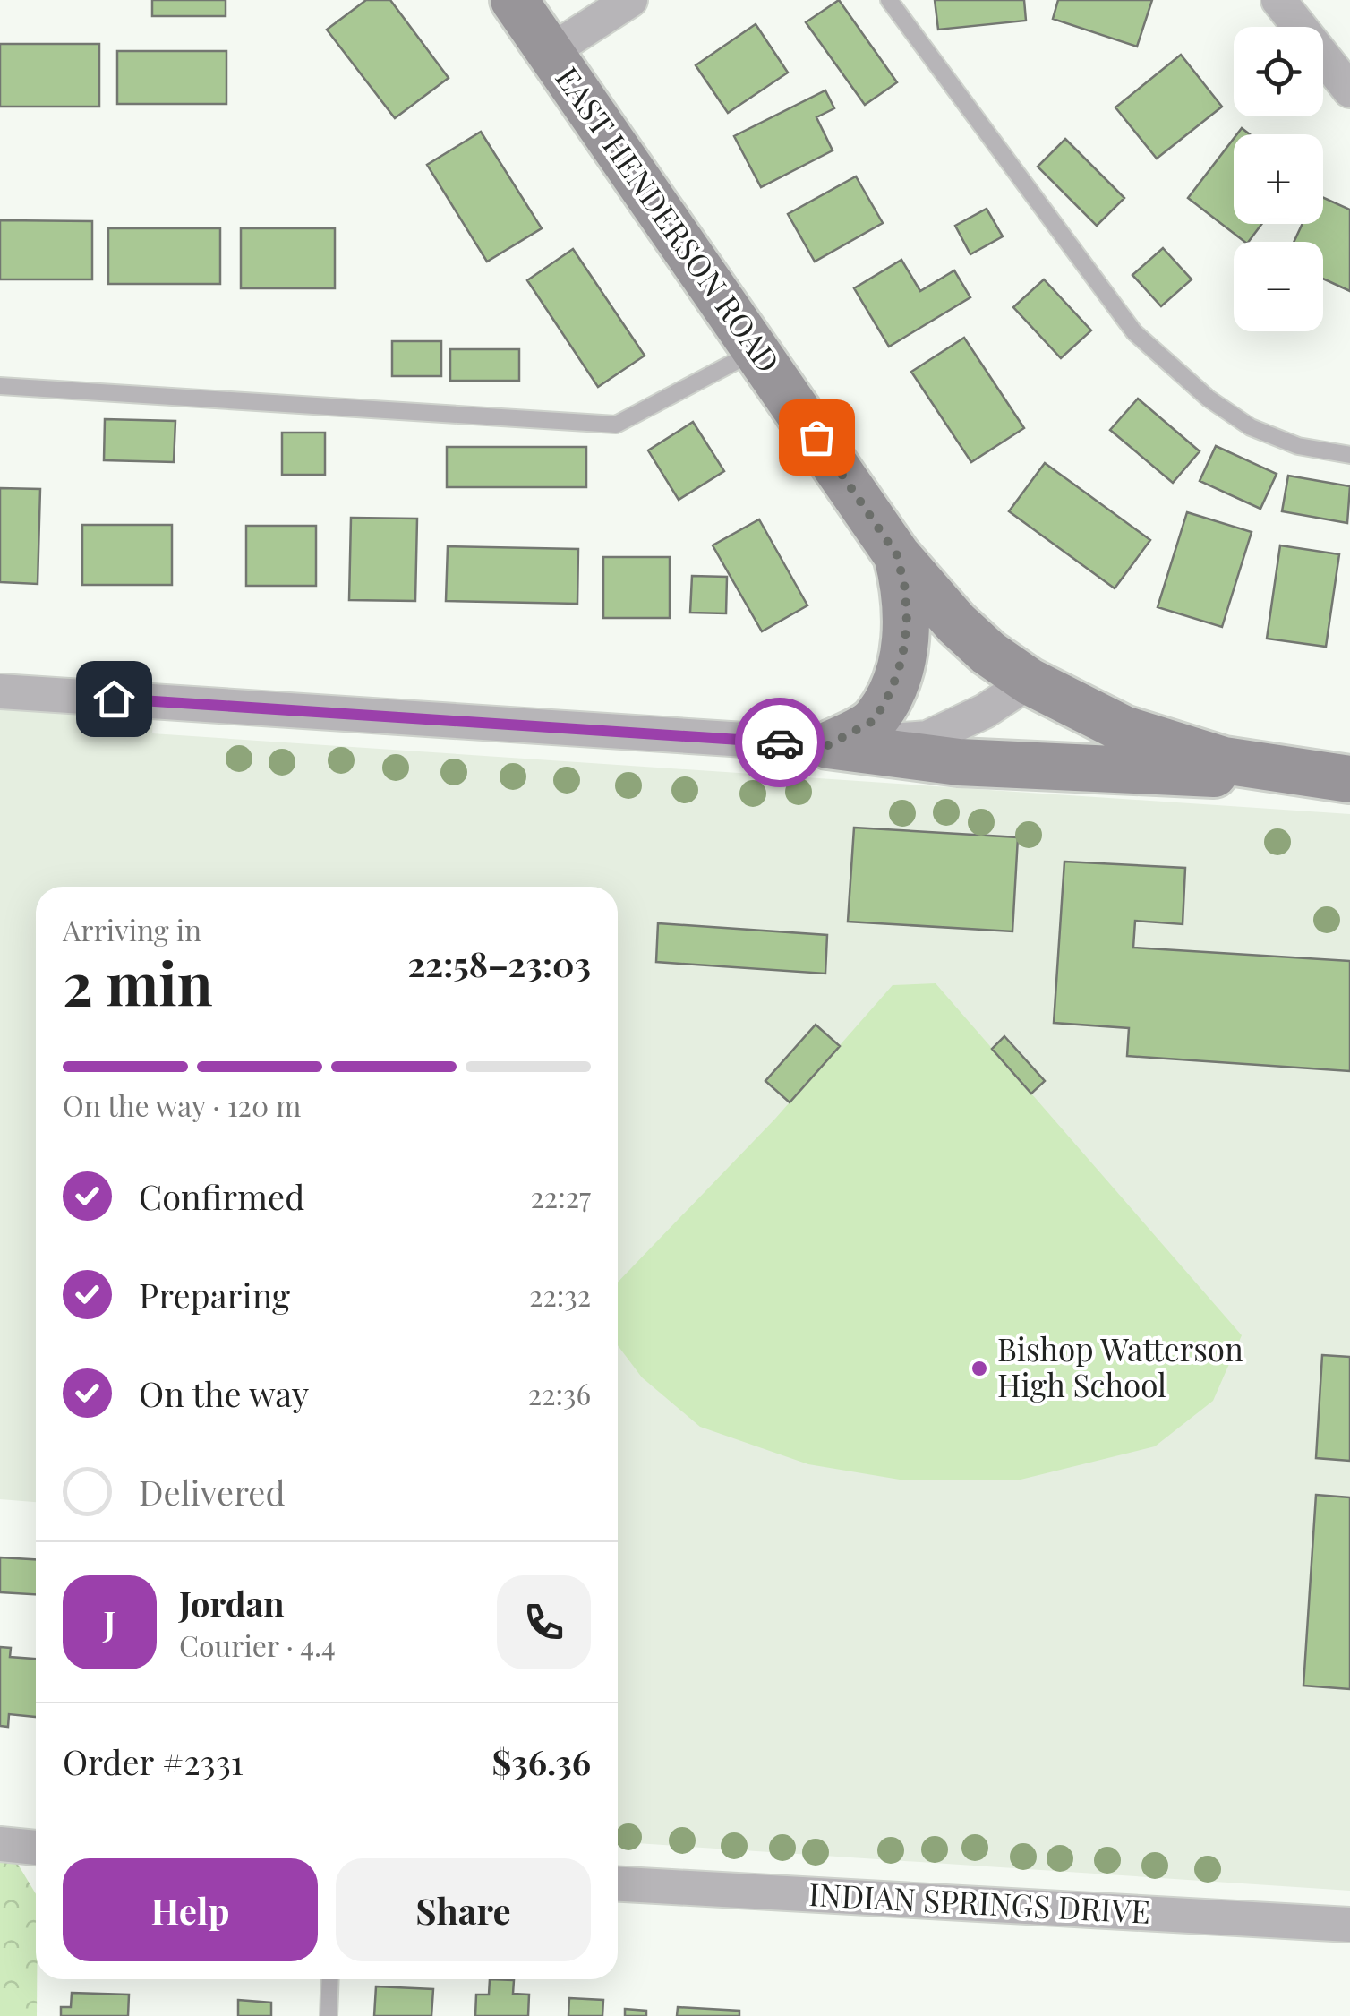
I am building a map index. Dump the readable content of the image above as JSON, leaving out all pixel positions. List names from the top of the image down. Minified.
{"streets":{"main road":["EAST HENDERSON ROAD"],"street":["INDIAN SPRINGS DRIVE"]},"places":["Bishop Watterson High School"],"page":{"map_buttons":["+","−"],"heading":["2 min","Arriving in","22:58–23:03"],"panel":["Jordan","Courier · 4.4","Order #2331","$36.36"],"bar":"On the way · 120 m","list":[["Confirmed","22:27"],["Preparing","22:32"],["On the way","22:36"],"Delivered"],"round":"J","buttons":["Help","Share"]}}
